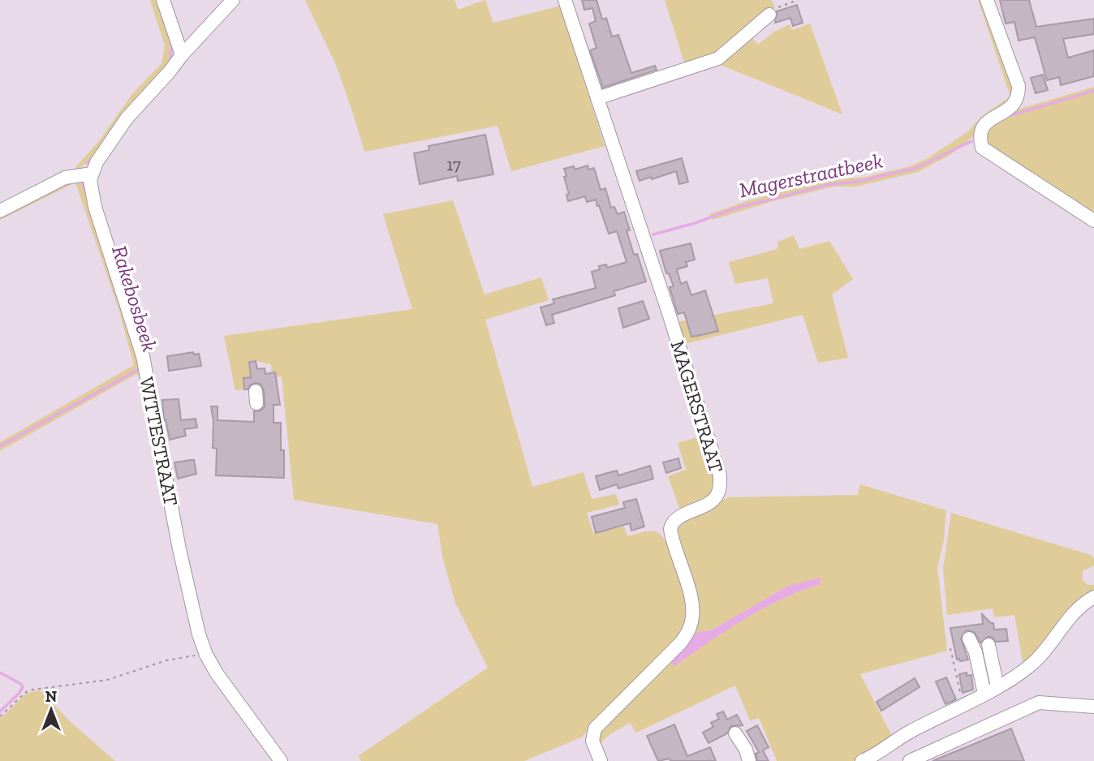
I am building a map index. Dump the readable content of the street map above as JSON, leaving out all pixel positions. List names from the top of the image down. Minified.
{"streets":{"street":["MAGERSTRAAT","WITTESTRAAT"]},"water":["Magerstraatbeek","Rakebosbeek"],"house_numbers":["17"],"north":"top"}
